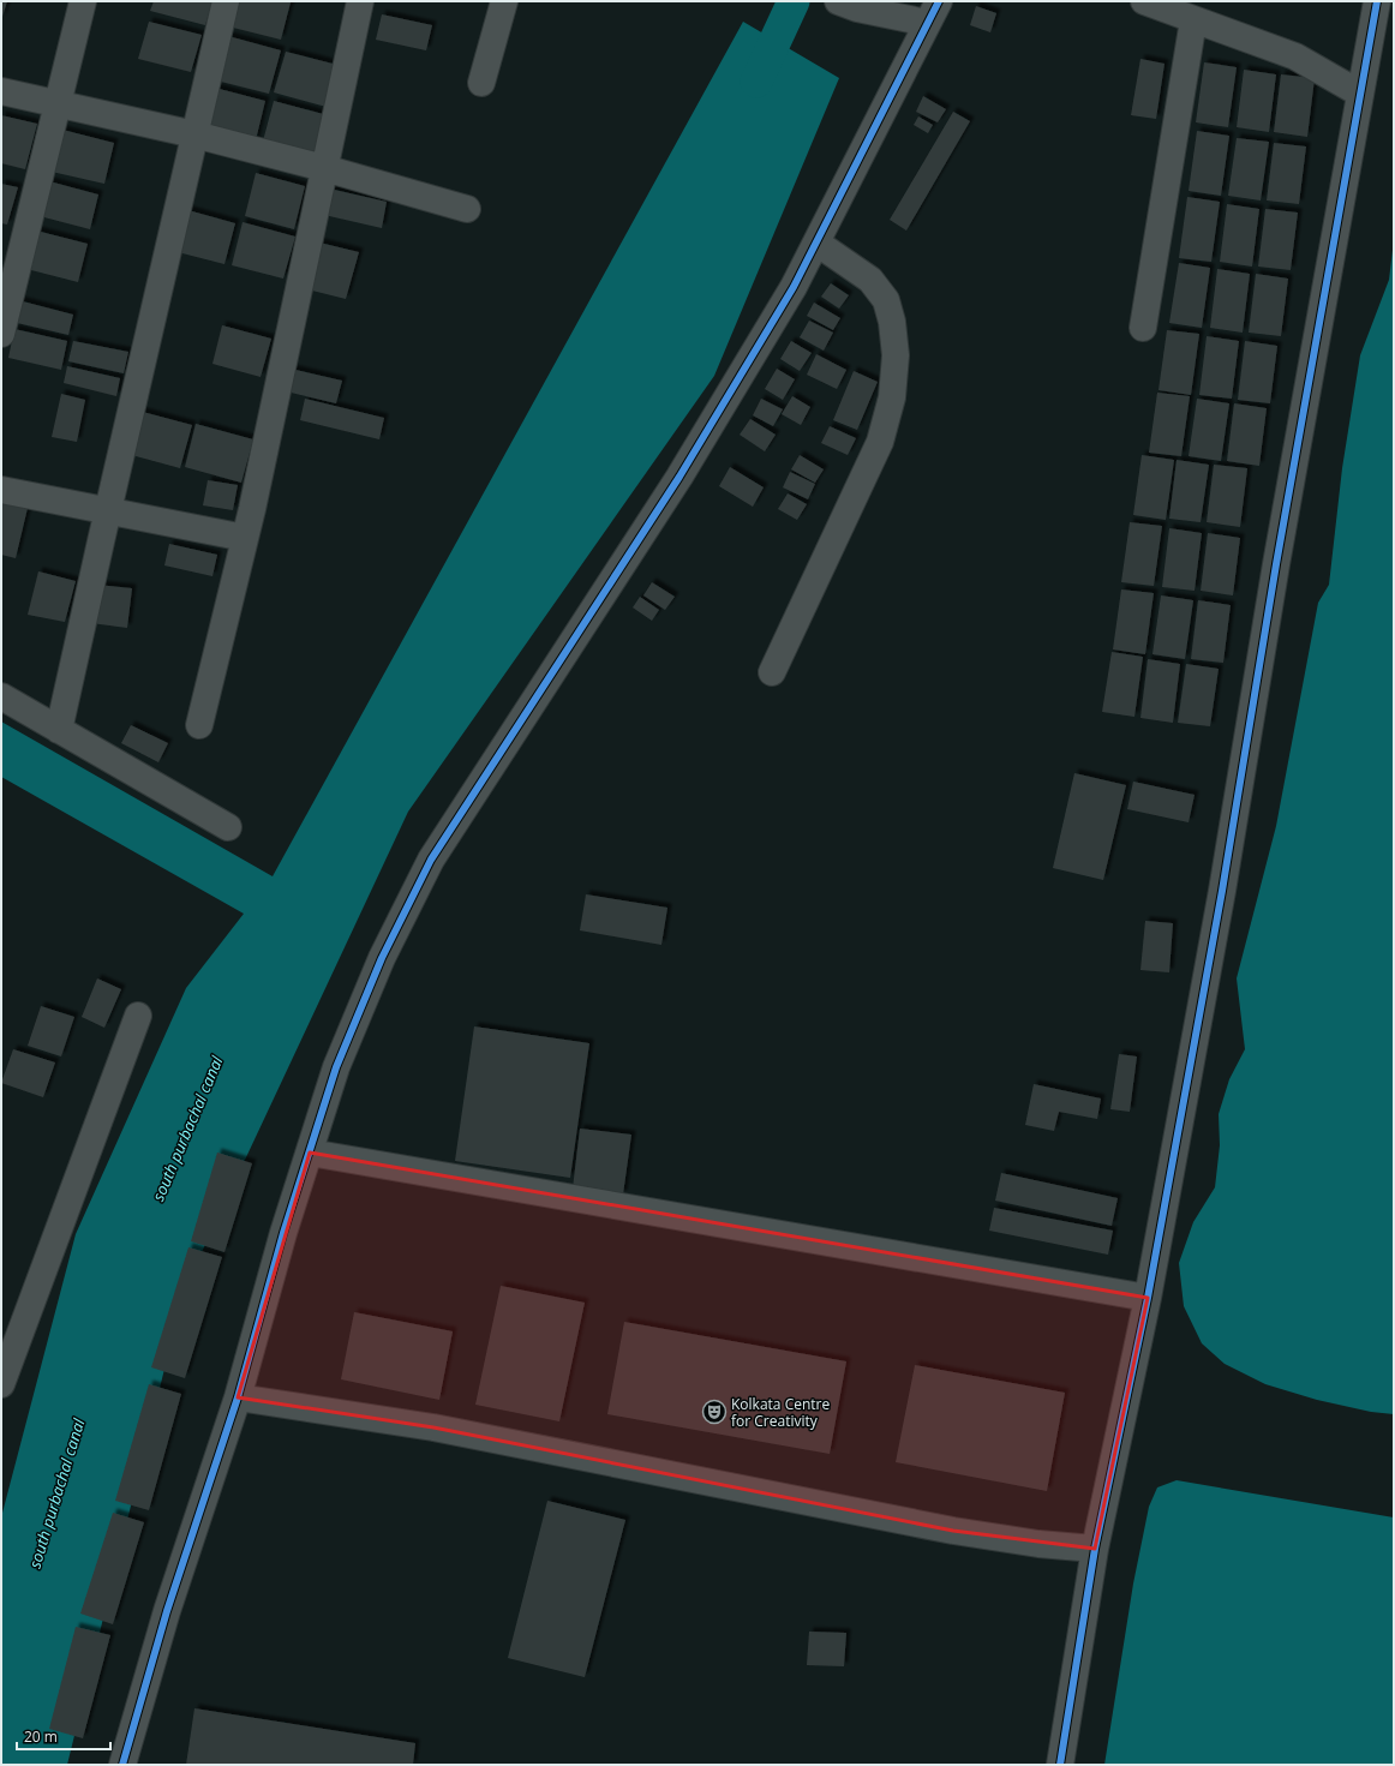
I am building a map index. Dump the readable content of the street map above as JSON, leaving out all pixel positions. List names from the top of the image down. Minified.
{"water":["south purbachal canal"],"places":{"theatre":["Kolkata Centre for Creativity"]},"scale_bar":"20 m"}
